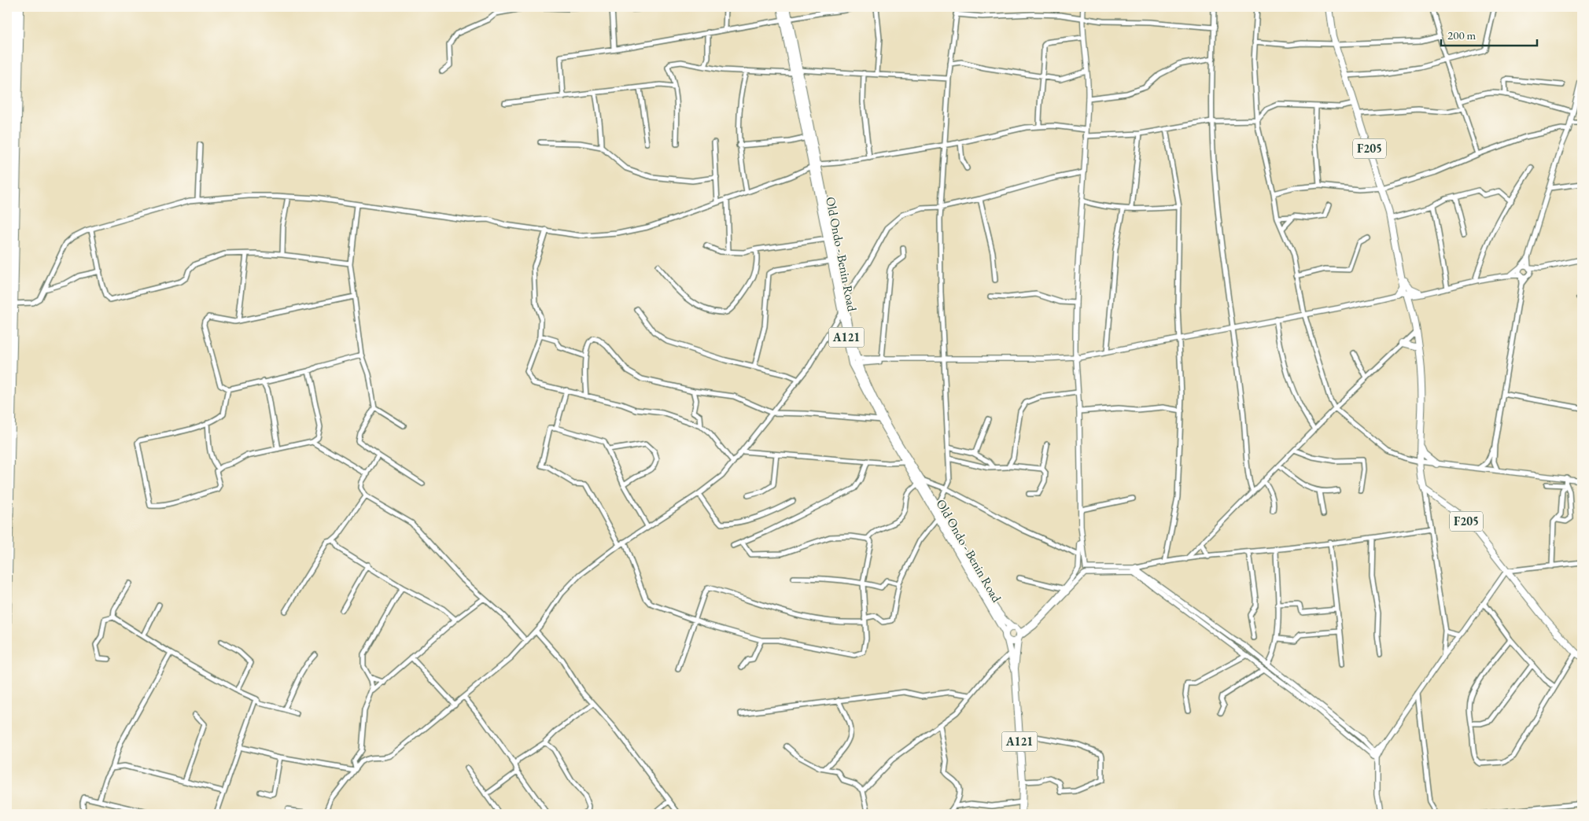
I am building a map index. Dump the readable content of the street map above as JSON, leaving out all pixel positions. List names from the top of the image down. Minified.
{"streets":{"main road":["F205","Old Ondo - Benin Road","A121"]},"scale_bar":"200 m"}
